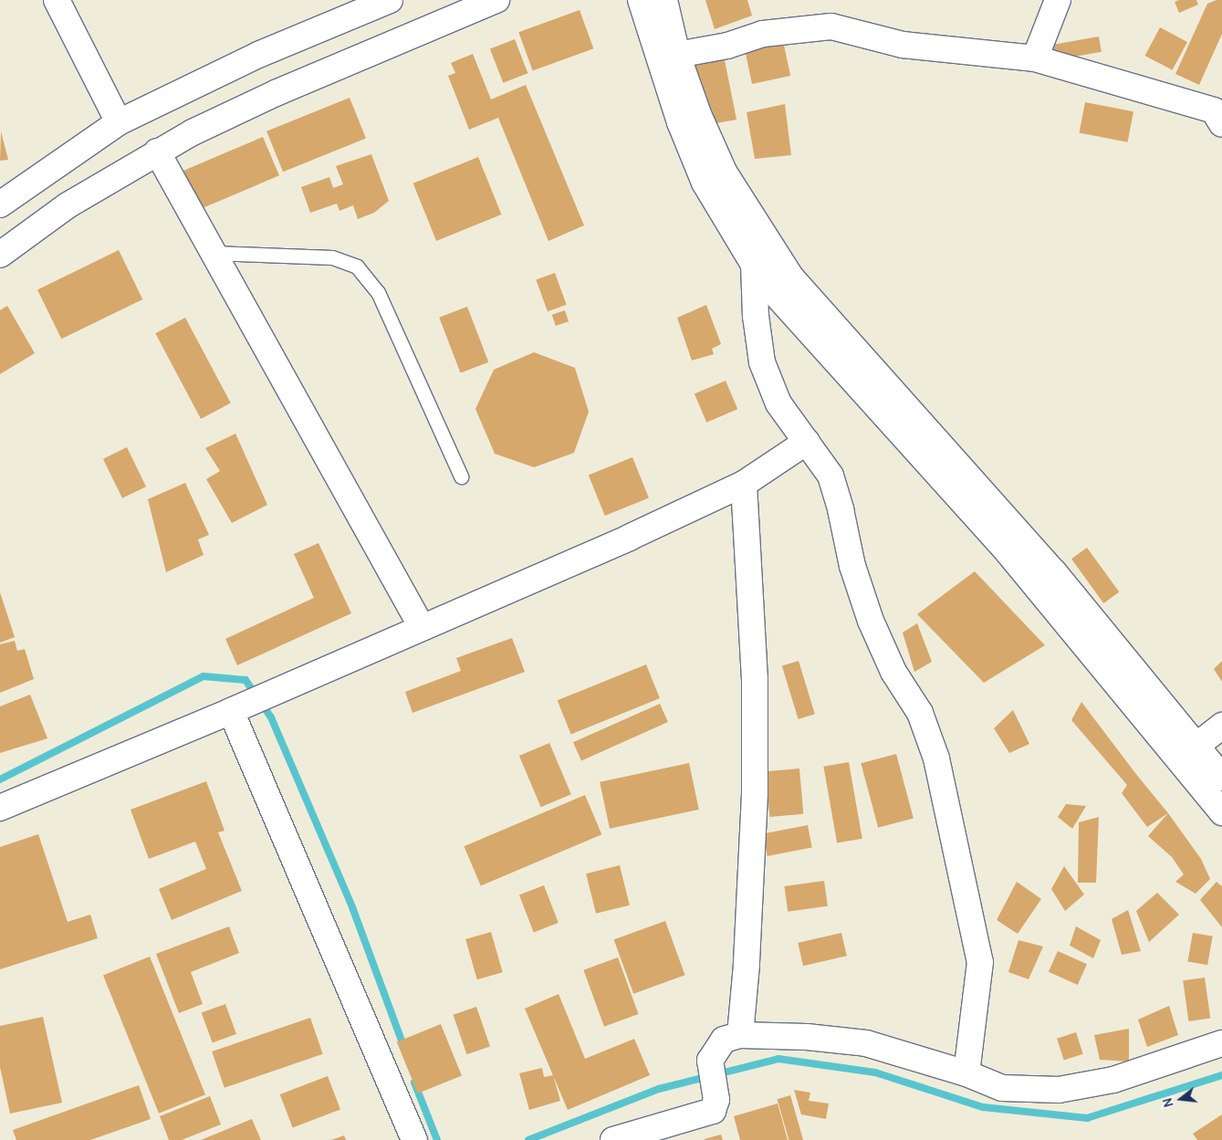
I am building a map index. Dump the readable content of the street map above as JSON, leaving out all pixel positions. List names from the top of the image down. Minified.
{"north":"left"}
